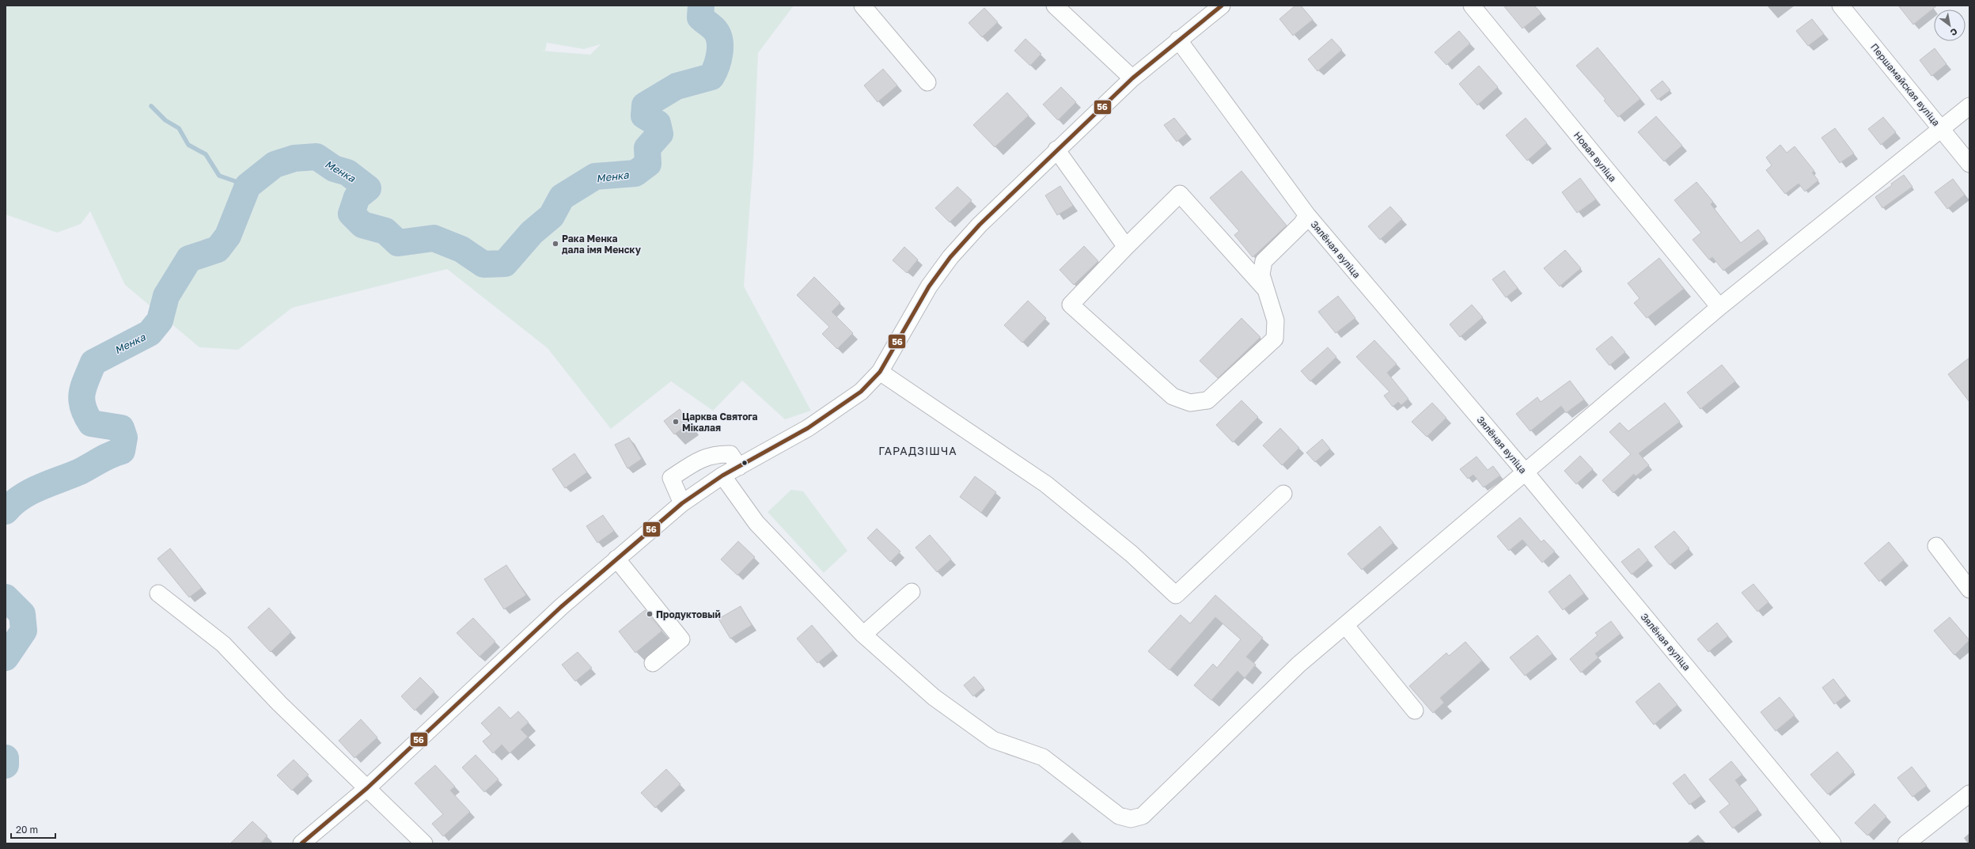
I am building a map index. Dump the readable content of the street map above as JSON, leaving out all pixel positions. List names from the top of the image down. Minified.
{"streets":{"street":["Першамайская вуліца","Новая вуліца","Зялёная вуліца"]},"districts":["ГАРАДЗІШЧА"],"water":["Менка"],"places":["Рака Менка дала імя Менску","Царква Святога Мікалая","Продуктовый"],"lines":["transit line 56"],"scale_bar":"20 m","north":"bottom right"}
